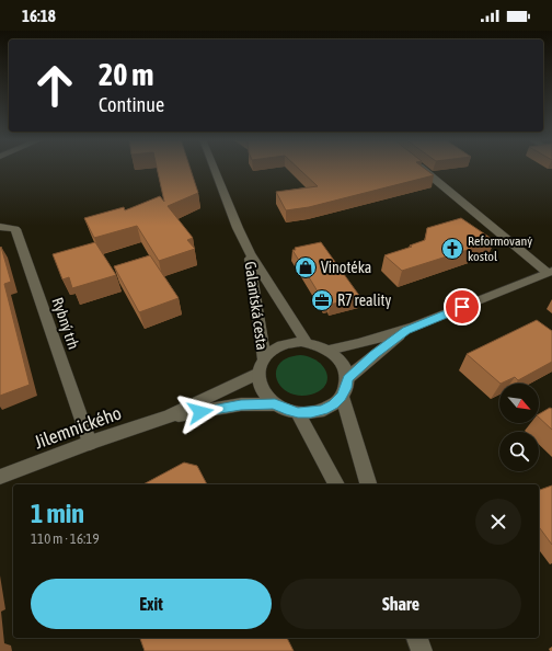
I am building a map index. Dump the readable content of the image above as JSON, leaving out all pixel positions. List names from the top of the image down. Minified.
{"streets":{"street":["Galantská cesta","Rybný trh","Jilemnického"]},"crossings":[["Galantská cesta","Jilemnického"],["Rybný trh","Jilemnického"]],"places":{"church":["Reformovaný kostol"],"shop":["Vinotéka"],"office":["R7 reality"]},"north":"bottom right","page":{"status":"16:18","turn":["20 m","Continue"],"heading":["1 min","110 m · 16:19"],"buttons":["Exit","Share"]}}
